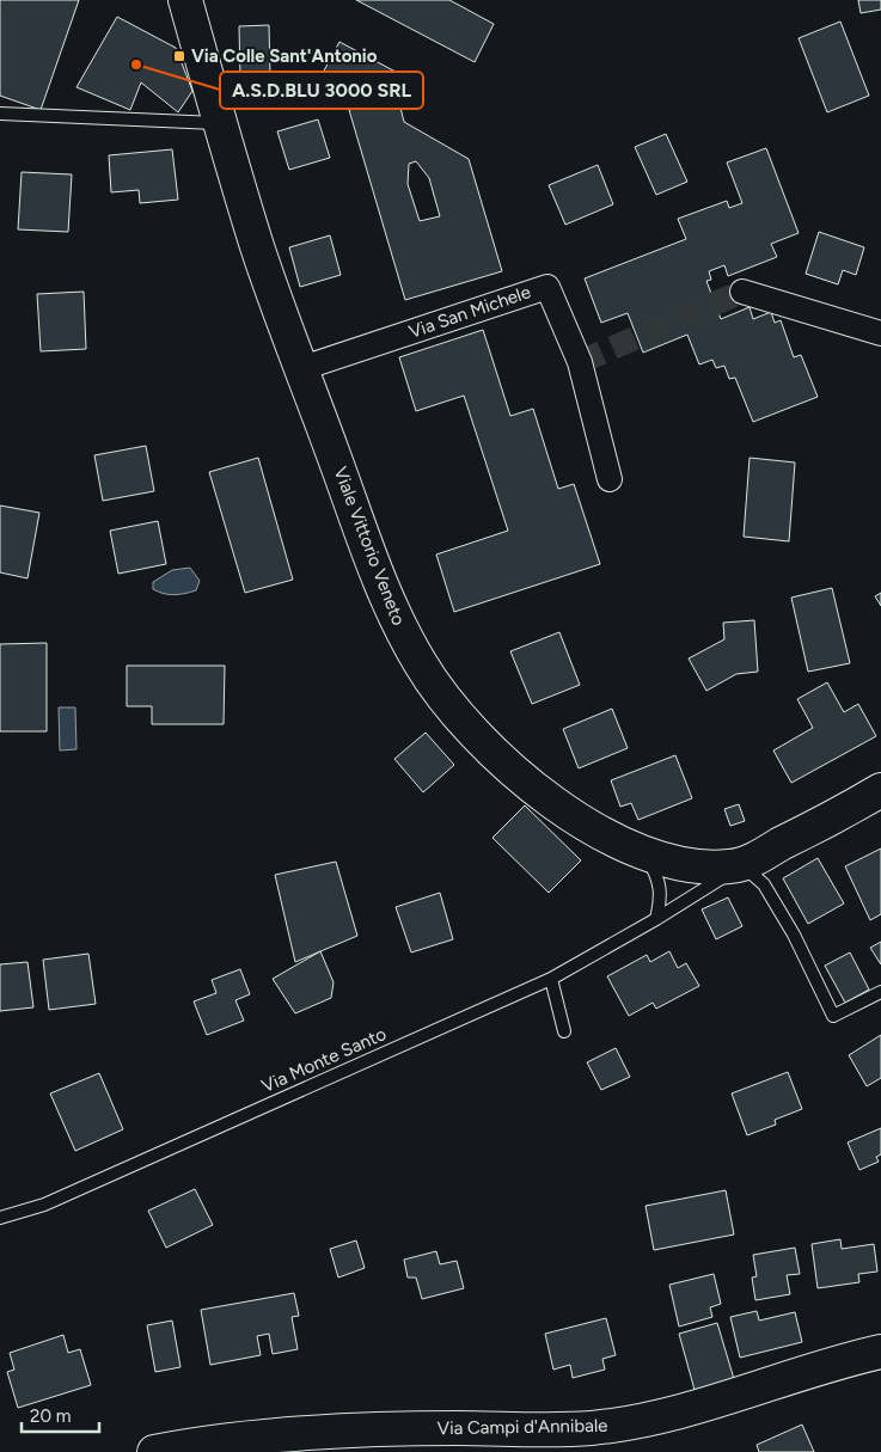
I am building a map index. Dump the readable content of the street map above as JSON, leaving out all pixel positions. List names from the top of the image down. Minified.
{"streets":{"main road":["Viale Vittorio Veneto","Via Campi d'Annibale"],"street":["Via San Michele"],"lane":["Via Monte Santo"]},"crossings":[["Via San Michele","Viale Vittorio Veneto"],["Viale Vittorio Veneto","Via Monte Santo"]],"places":{"transit":["Via Colle Sant'Antonio"],"other":["A.S.D.BLU 3000 SRL"]},"scale_bar":"20 m"}
